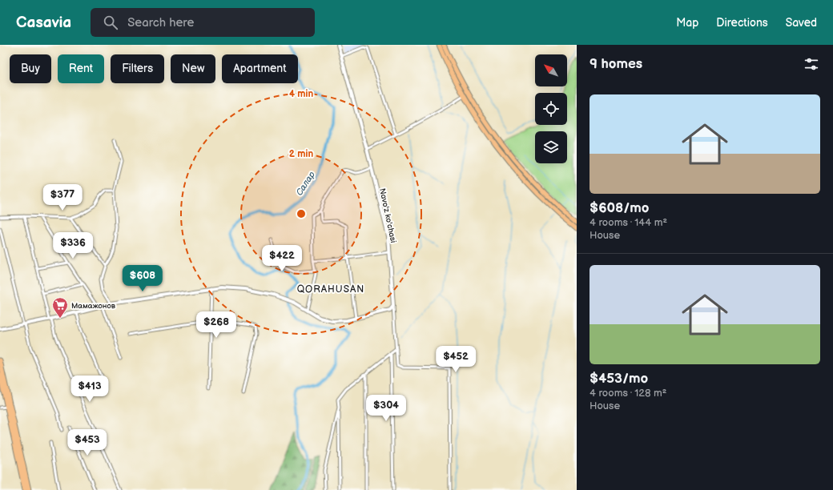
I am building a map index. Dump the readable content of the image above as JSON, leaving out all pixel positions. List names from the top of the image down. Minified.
{"streets":{"street":["Navo'z ko'chasi"]},"districts":["QORAHUSAN"],"water":["Салар"],"places":{"supermarket":["Мамажонов"]},"north":"top left","page":{"header":"Casavia","search":"Search here","nav":["Map","Directions","Saved"],"heading":"9 homes","chip":["Buy","Rent","Filters","New","Apartment"],"list":[{"name":"$608/mo","note":"4 rooms · 144 m² · House"},{"name":"$453/mo","note":"4 rooms · 128 m² · House"}],"price":["$377","$336","$422","$608","$268","$452","$413","$304","$453"]},"rings":["4 min","2 min"]}
